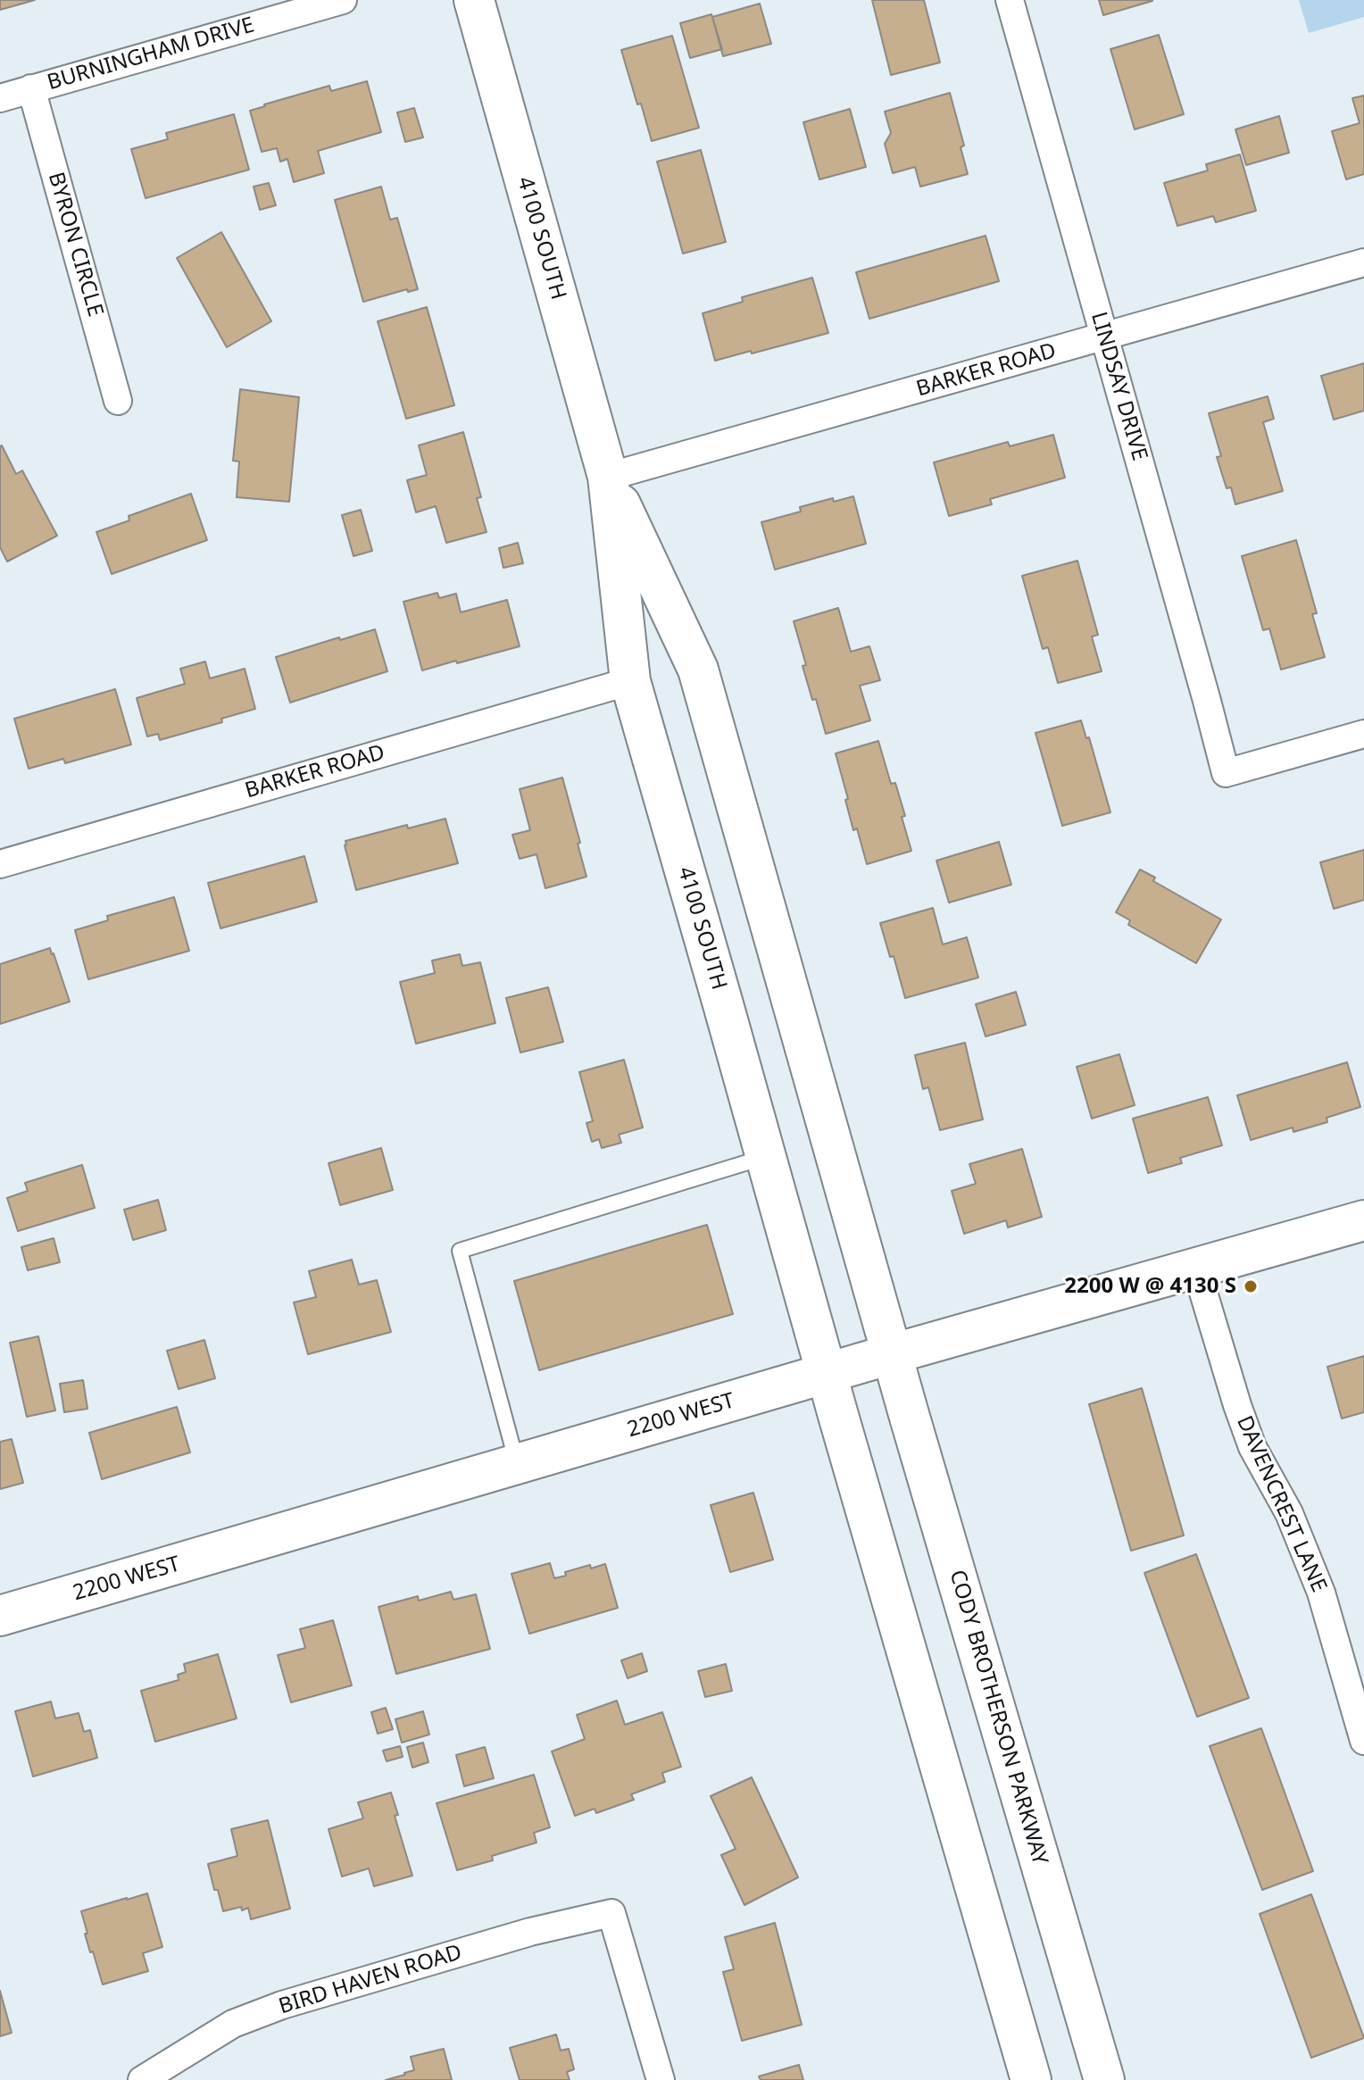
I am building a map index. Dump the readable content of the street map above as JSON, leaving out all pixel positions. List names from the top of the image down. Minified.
{"streets":{"main road":["4100 SOUTH","2200 WEST","CODY BROTHERSON PARKWAY"],"street":["BURNINGHAM DRIVE","BYRON CIRCLE","BARKER ROAD","LINDSAY DRIVE","DAVENCREST LANE","BIRD HAVEN ROAD"]},"crossings":[["BURNINGHAM DRIVE","BYRON CIRCLE"],["4100 SOUTH","BARKER ROAD"],["4100 SOUTH","2200 WEST"],["4100 SOUTH","CODY BROTHERSON PARKWAY"],["BARKER ROAD","LINDSAY DRIVE"],["2200 WEST","DAVENCREST LANE"],["2200 WEST","CODY BROTHERSON PARKWAY"]],"places":["2200 W @ 4130 S"]}
